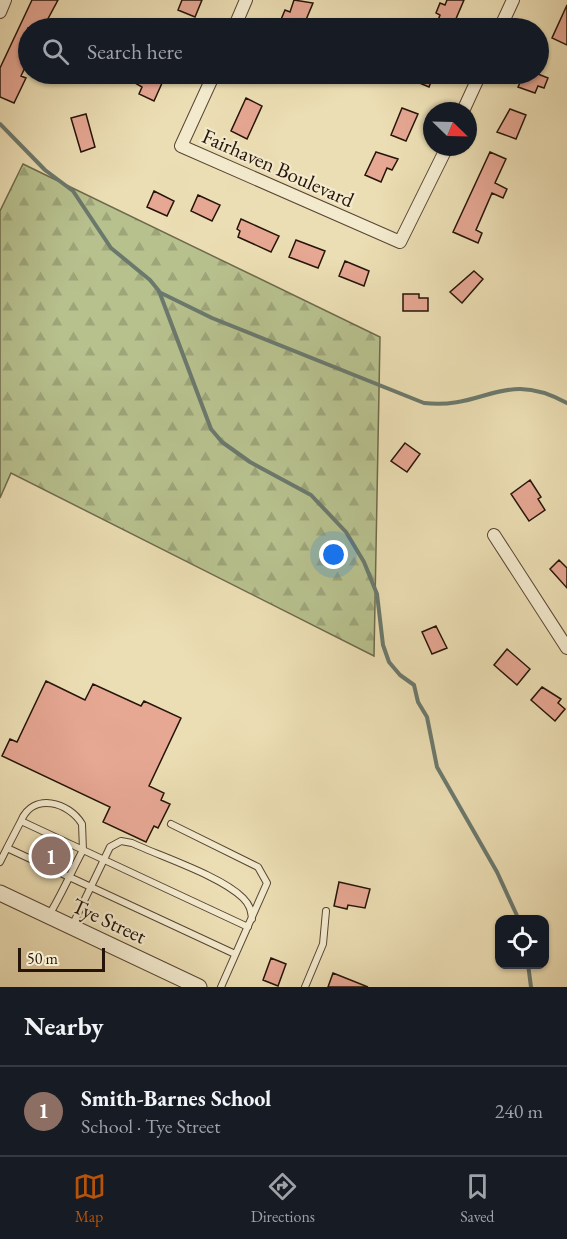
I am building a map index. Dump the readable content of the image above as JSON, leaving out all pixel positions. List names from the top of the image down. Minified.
{"streets":{"street":["Fairhaven Boulevard","Tye Street"]},"scale_bar":"50 m","north":"bottom right","page":{"search":"Search here","pins":"1","scale":"50 m","heading":"Nearby","list":[{"mark":"1","name":"Smith-Barnes School","note":"School · Tye Street","value":"240 m"}],"nav":["Map","Directions","Saved"]}}
